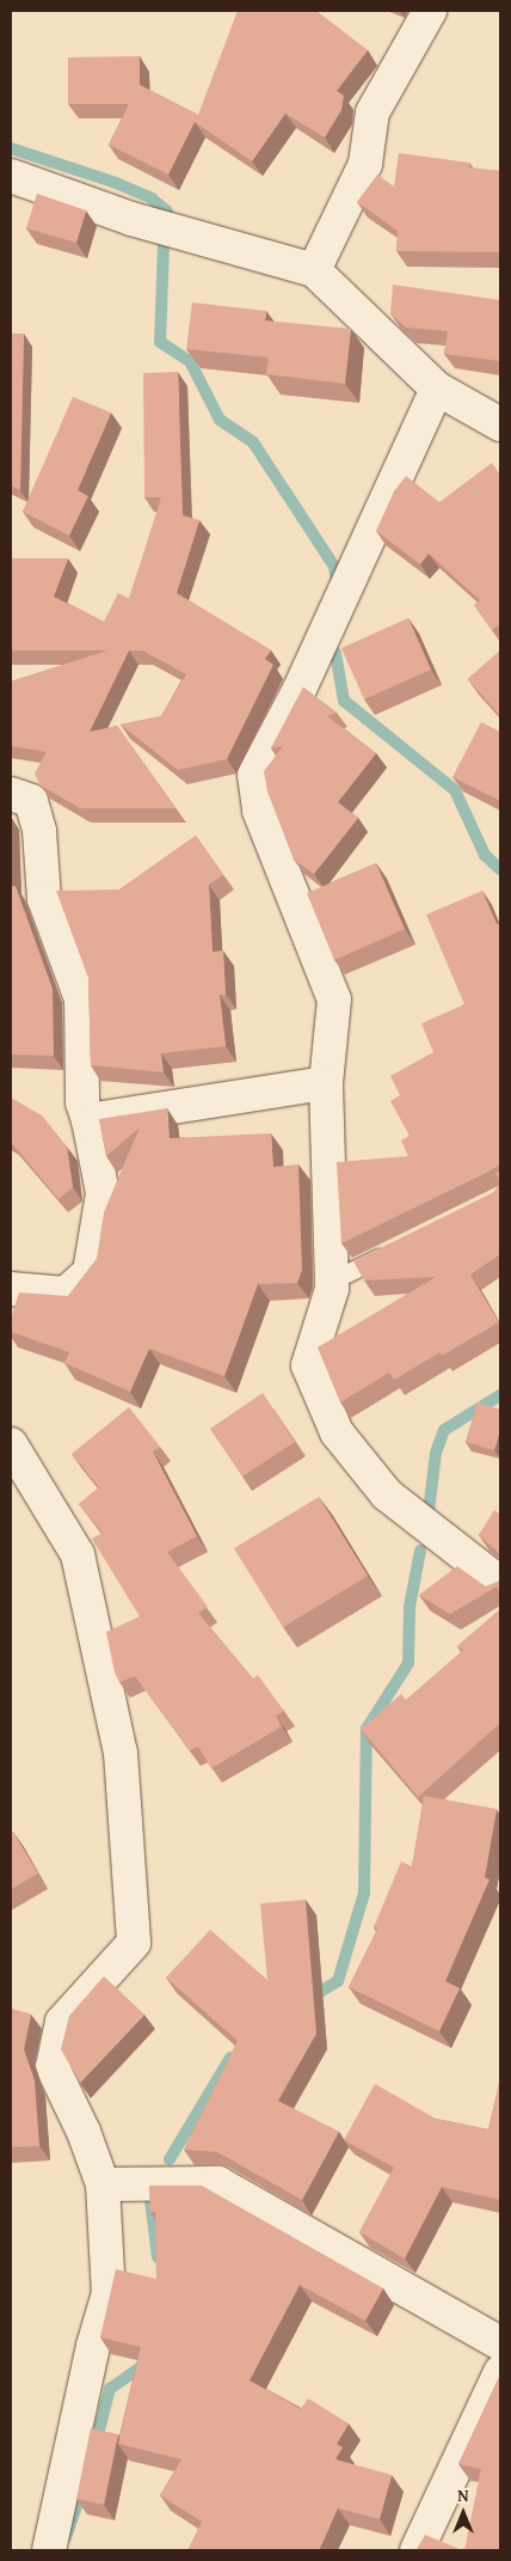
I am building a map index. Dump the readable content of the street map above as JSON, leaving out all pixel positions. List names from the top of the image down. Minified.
{"north":"top"}
